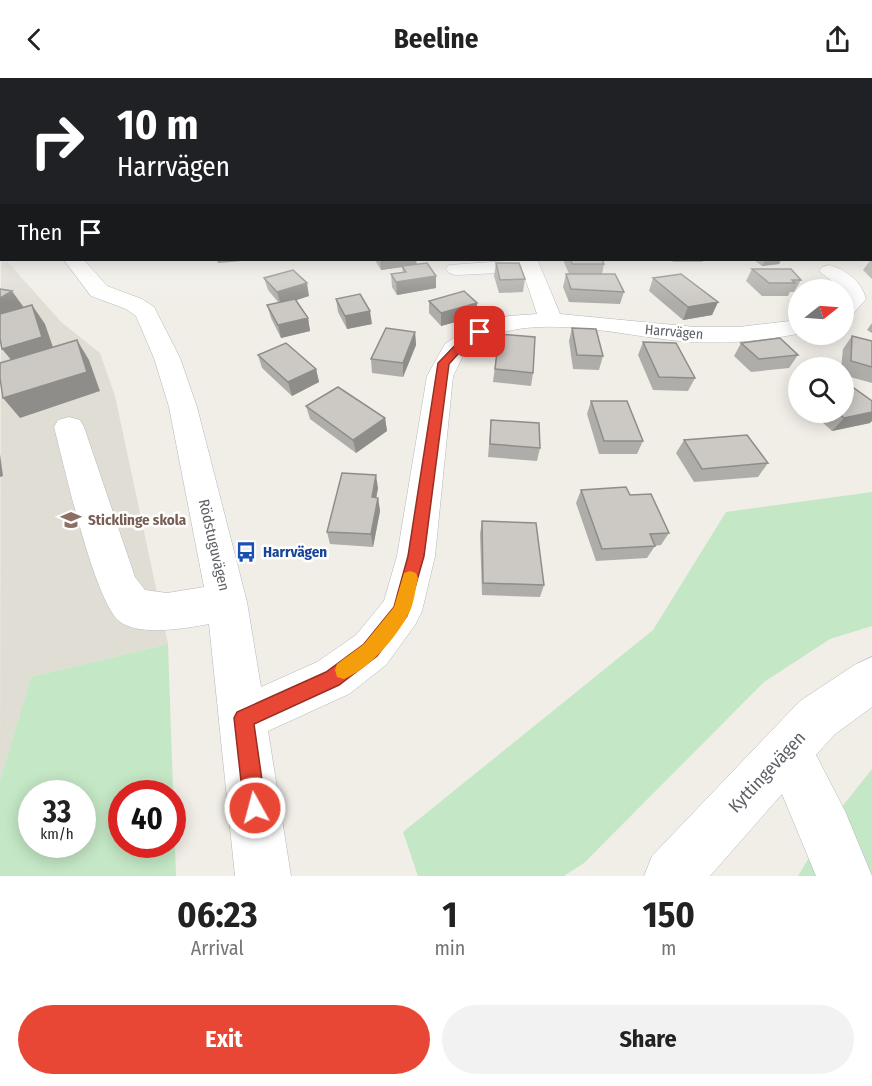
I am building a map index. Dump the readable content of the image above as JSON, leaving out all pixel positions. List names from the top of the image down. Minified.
{"streets":{"street":["Harrvägen","Rödstuguvägen","Kyttingevägen"]},"crossings":[["Harrvägen","Rödstuguvägen"]],"places":{"school or university":["Sticklinge skola"],"bus stop":["Harrvägen"]},"north":"right","page":{"header":"Beeline","turn":["10 m","Harrvägen"],"then":"Then","speed":"33 km/h","limit":"40","eta":["06:23","Arrival","1","min","150","m"],"buttons":["Exit","Share"]}}
